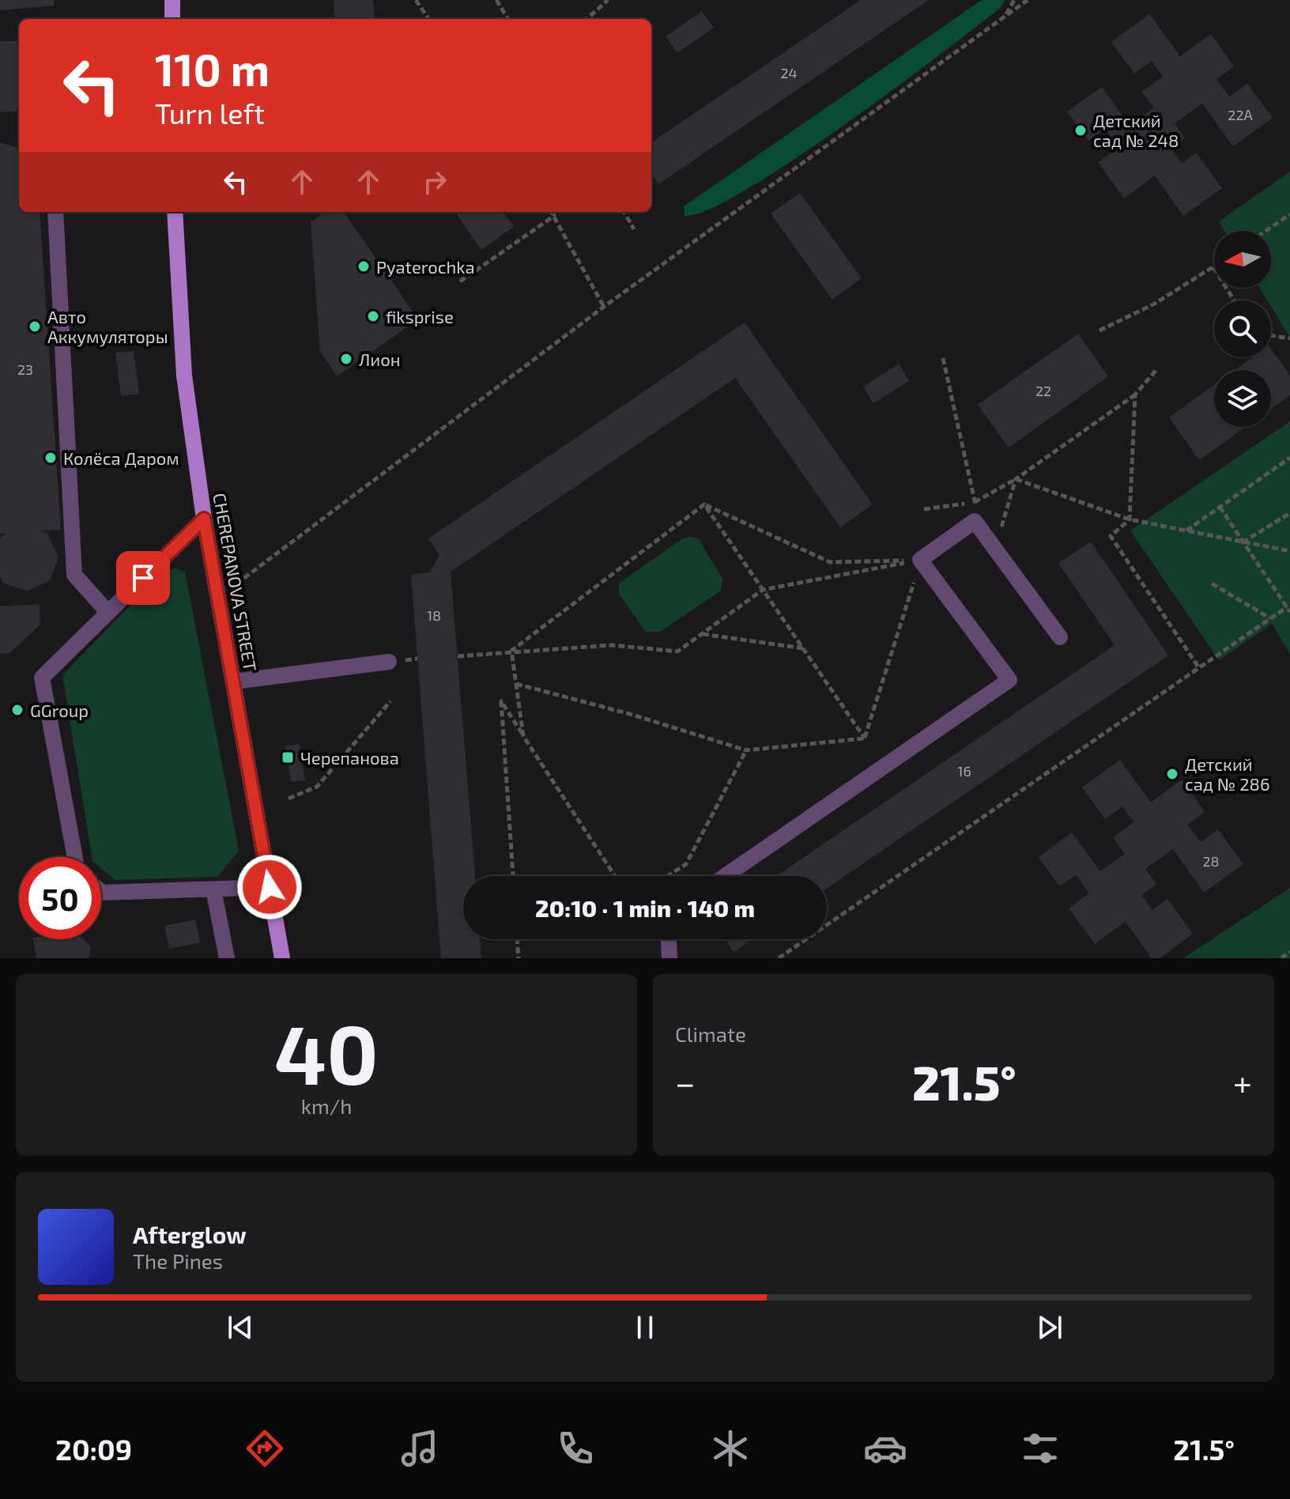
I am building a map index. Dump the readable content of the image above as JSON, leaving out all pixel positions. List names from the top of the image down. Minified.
{"streets":{"main road":["CHEREPANOVA STREET"]},"places":{"other":["Детский сад № 248","Pyaterochka","fiksprise","Авто Аккумуляторы","Лион","Колёса Даром","GGroup","Детский сад № 286"],"transit":["Черепанова"]},"house_numbers":["24","22А","23","22","18","16","28"],"north":"left","page":{"turn":["110 m","Turn left"],"limit":"50","trip":"20:10 · 1 min · 140 m","tile":[["40","km/h"],"Climate"],"heat":["−","21.5°","+"],"song":["Afterglow","The Pines"],"tabs":["20:09","21.5°"]}}
